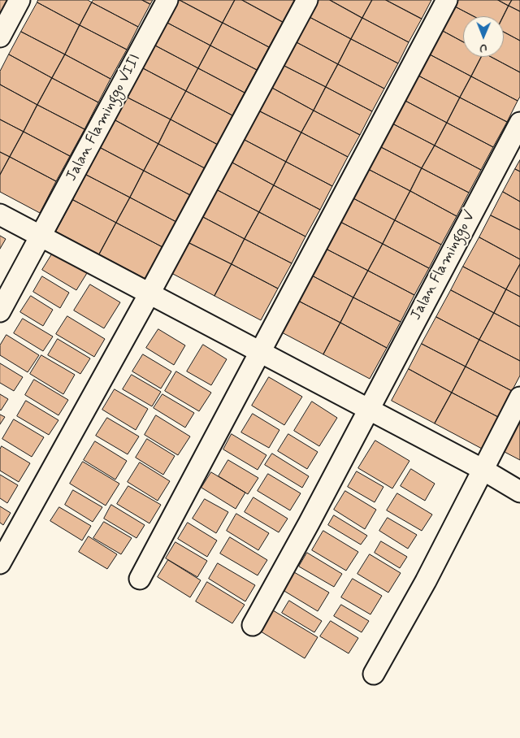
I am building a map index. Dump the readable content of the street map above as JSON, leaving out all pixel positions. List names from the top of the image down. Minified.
{"streets":{"street":["Jalan Flaminggo VIII","Jalan Flaminggo V"]},"north":"bottom"}
